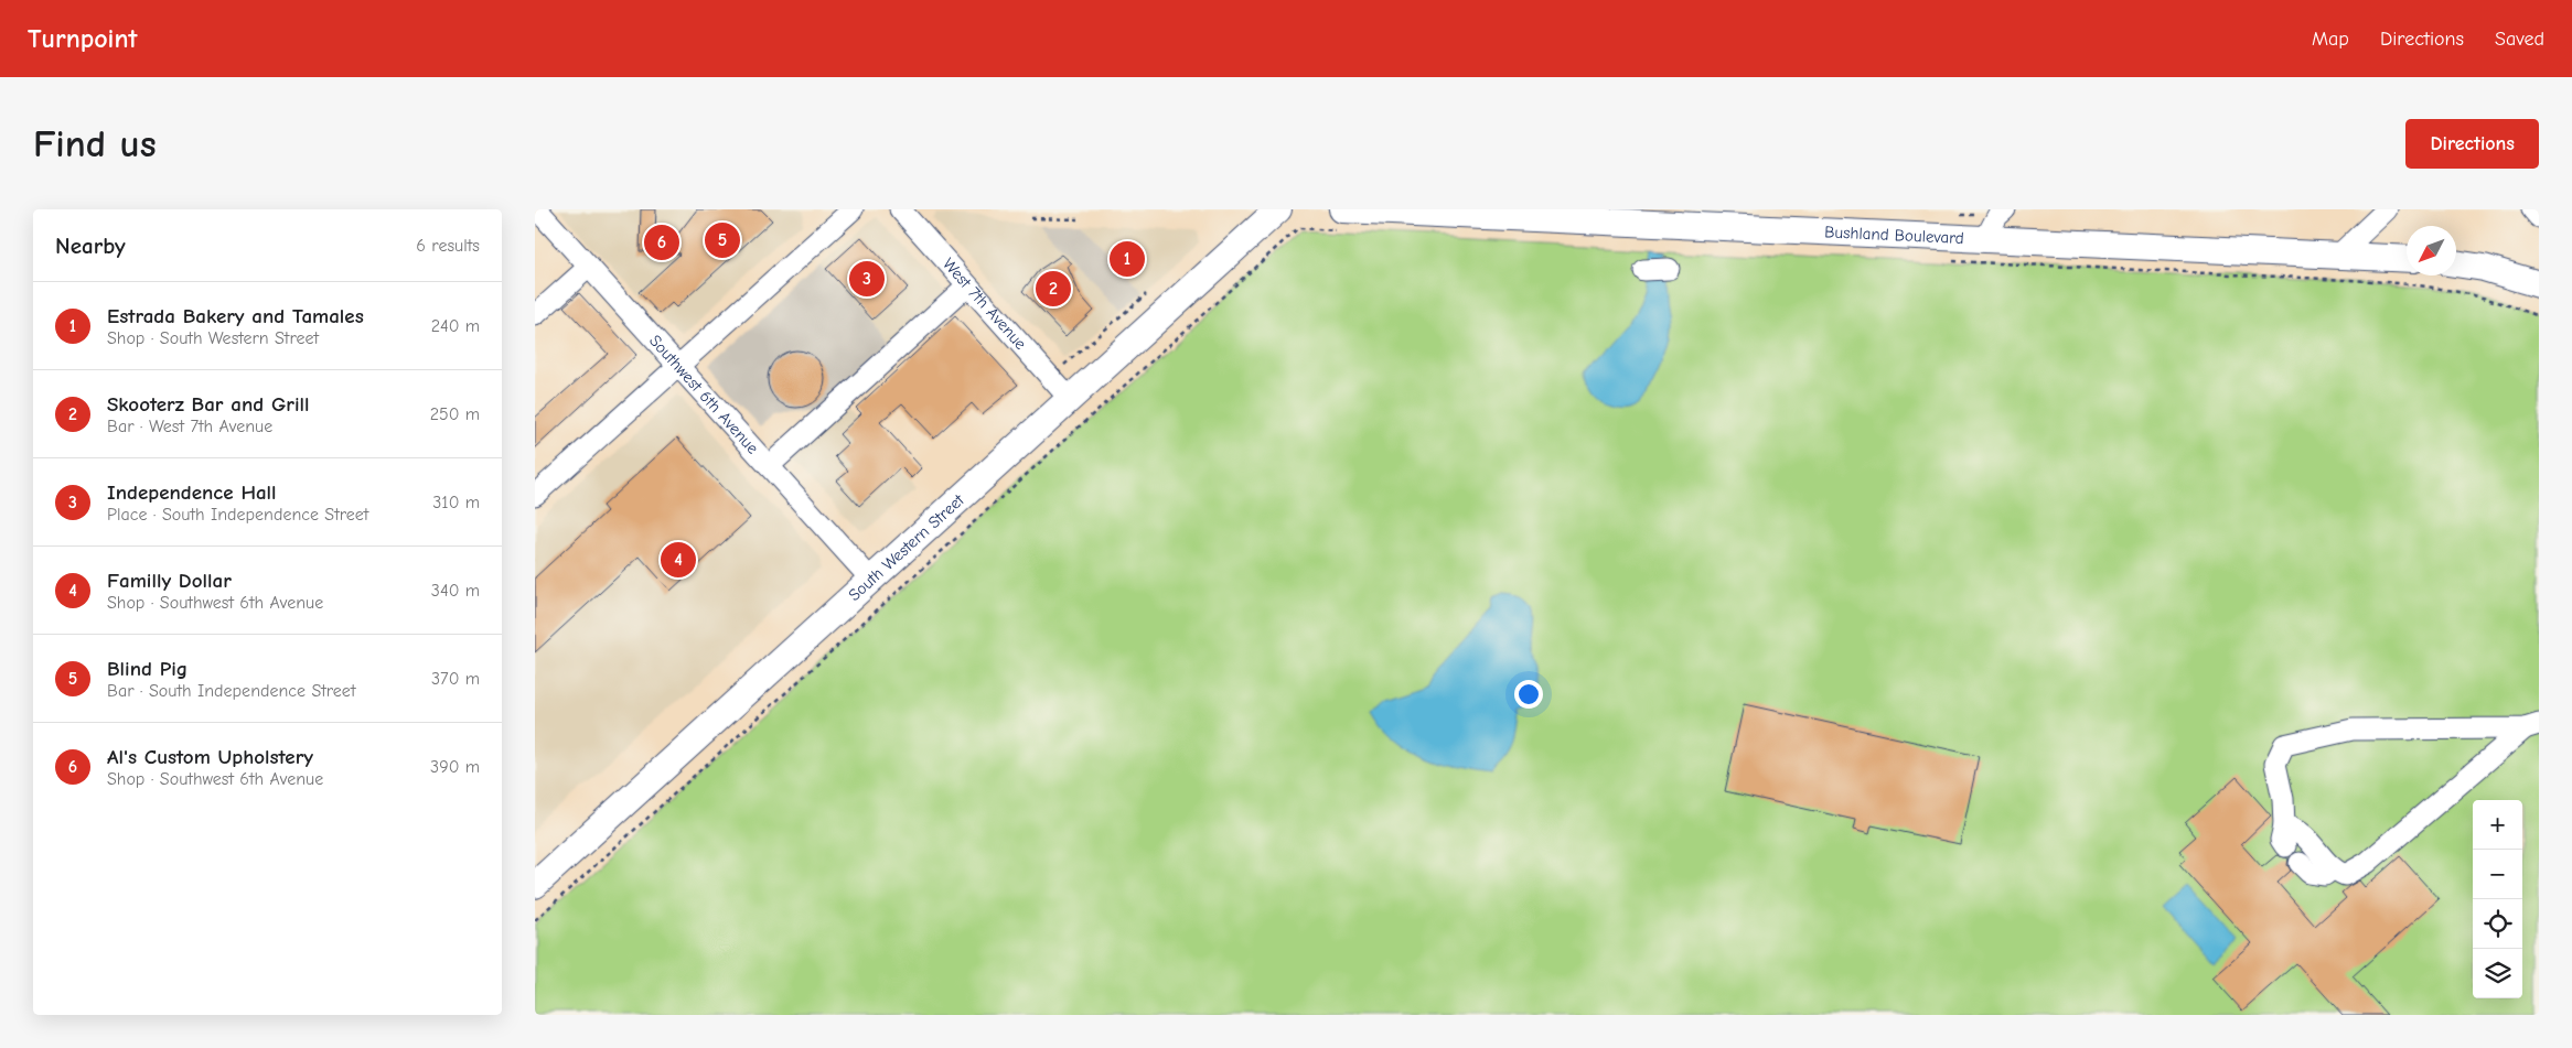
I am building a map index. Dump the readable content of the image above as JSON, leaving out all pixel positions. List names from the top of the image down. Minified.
{"streets":{"main road":["Bushland Boulevard","South Western Street"],"street":["West 7th Avenue","Southwest 6th Avenue"]},"crossings":[["West 7th Avenue","South Western Street"],["Southwest 6th Avenue","South Western Street"]],"north":"bottom left","page":{"header":"Turnpoint","nav":["Map","Directions","Saved"],"buttons":"Directions","title":"Find us","heading":["Nearby","6 results"],"pins":["5","6","1","3","2","4"],"list":[{"mark":"1","name":"Estrada Bakery and Tamales","note":"Shop · South Western Street","value":"240 m"},{"mark":"2","name":"Skooterz Bar and Grill","note":"Bar · West 7th Avenue","value":"250 m"},{"mark":"3","name":"Independence Hall","note":"Place · South Independence Street","value":"310 m"},{"mark":"4","name":"Familly Dollar","note":"Shop · Southwest 6th Avenue","value":"340 m"},{"mark":"5","name":"Blind Pig","note":"Bar · South Independence Street","value":"370 m"},{"mark":"6","name":"Al's Custom Upholstery","note":"Shop · Southwest 6th Avenue","value":"390 m"}],"map_buttons":["+","−"]}}
